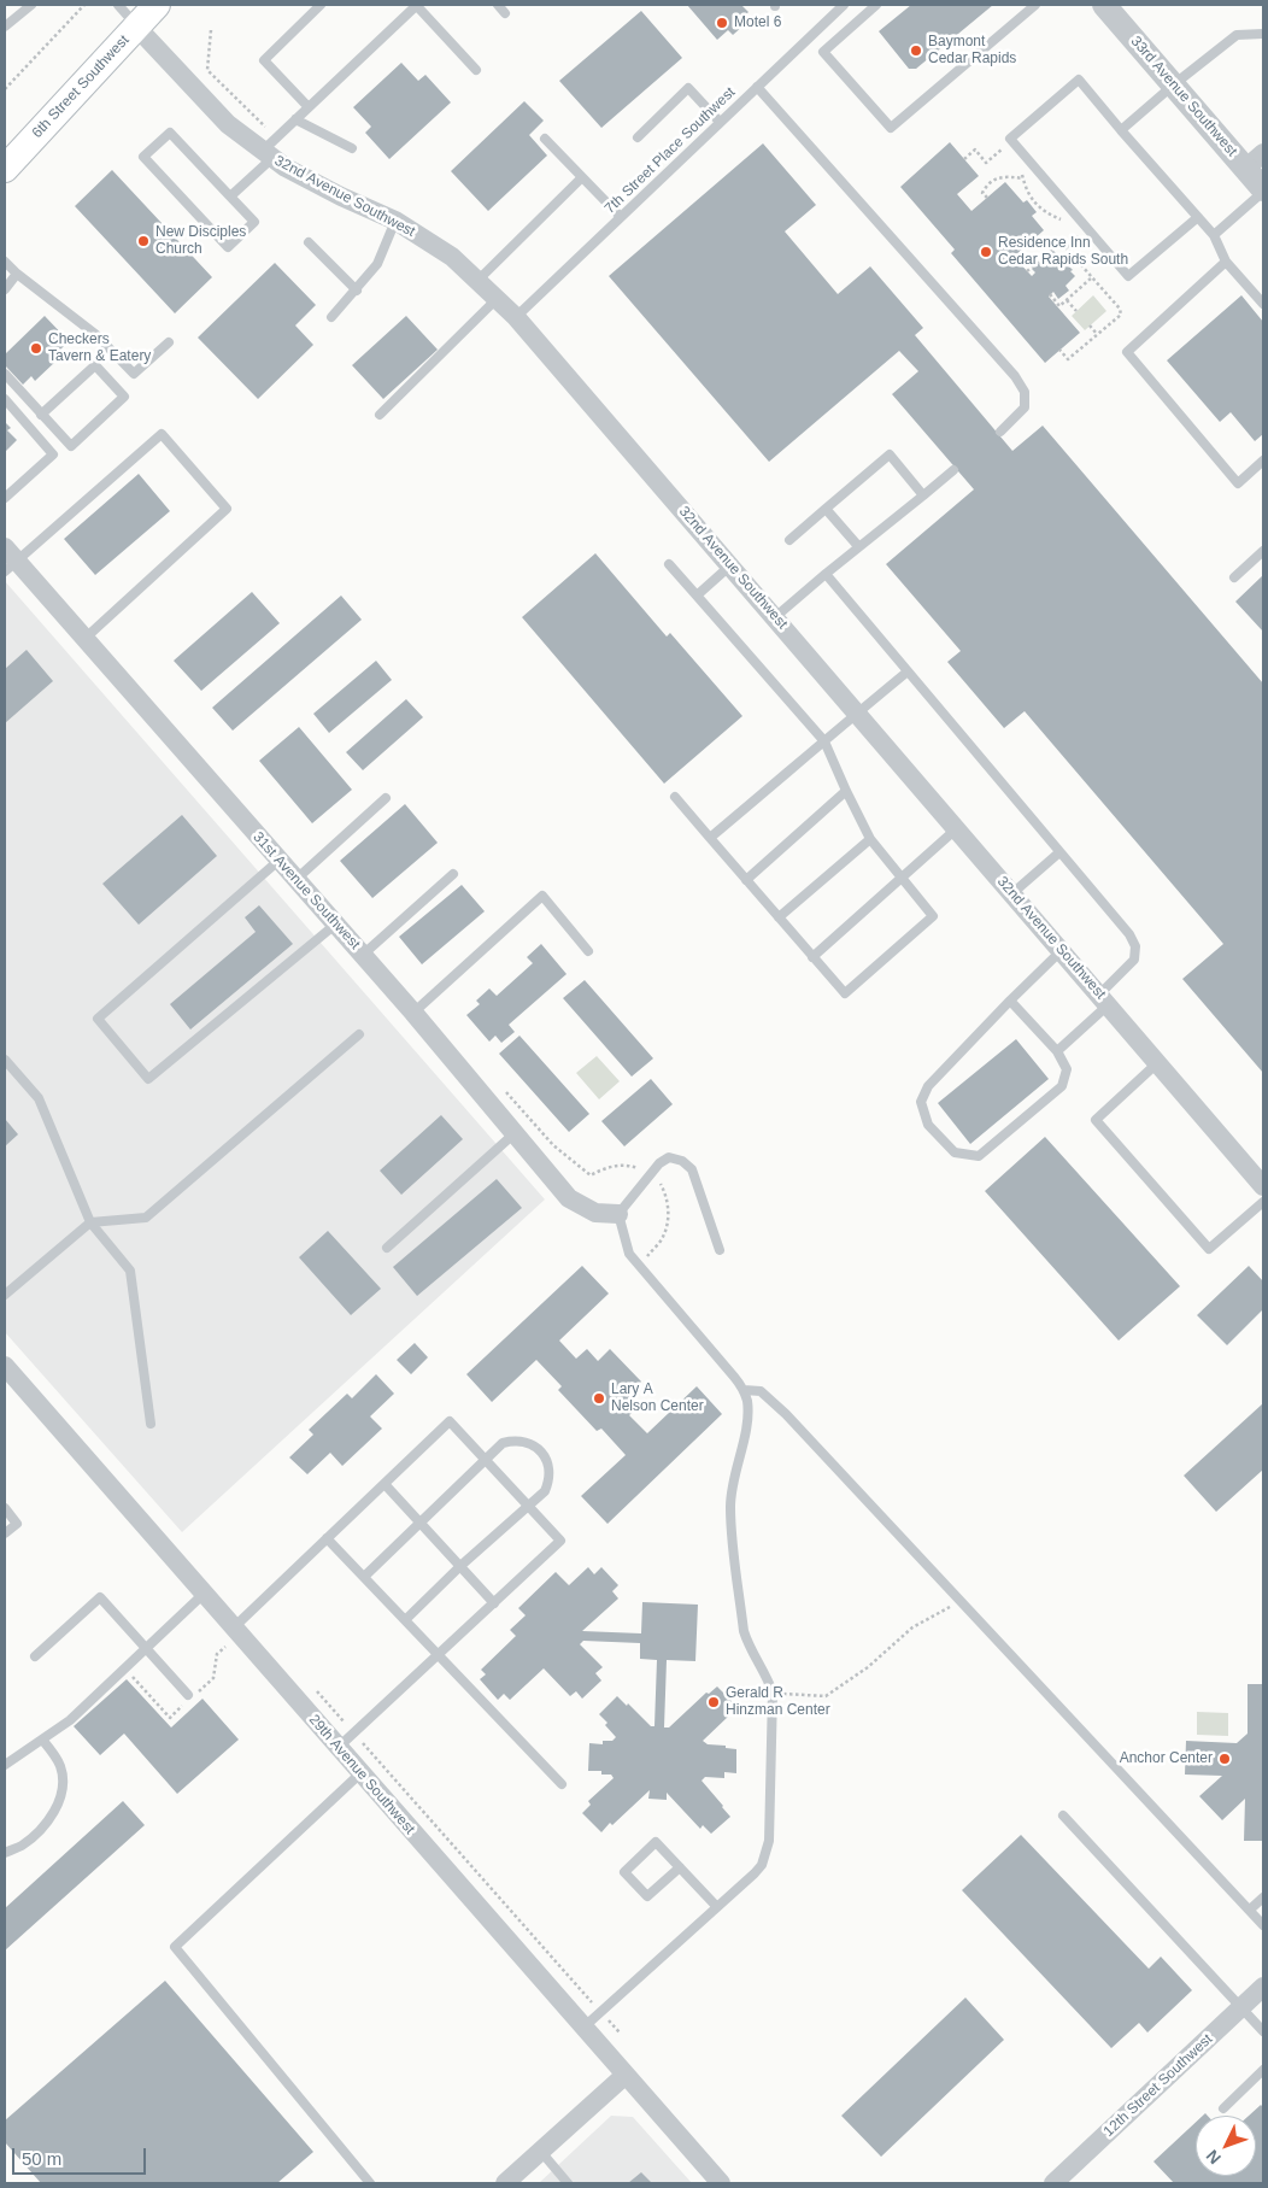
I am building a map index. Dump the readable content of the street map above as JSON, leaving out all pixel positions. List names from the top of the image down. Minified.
{"streets":{"main road":["6th Street Southwest"],"street":["33rd Avenue Southwest","32nd Avenue Southwest","31st Avenue Southwest","29th Avenue Southwest","12th Street Southwest"],"lane":["7th Street Place Southwest"]},"crossings":[["6th Street Southwest","32nd Avenue Southwest"],["7th Street Place Southwest","32nd Avenue Southwest"]],"places":["Motel 6","Baymont Cedar Rapids","New Disciples Church","Residence Inn Cedar Rapids South","Checkers Tavern & Eatery","Lary A Nelson Center","Gerald R Hinzman Center","Anchor Center"],"scale_bar":"50 m","north":"bottom left"}
